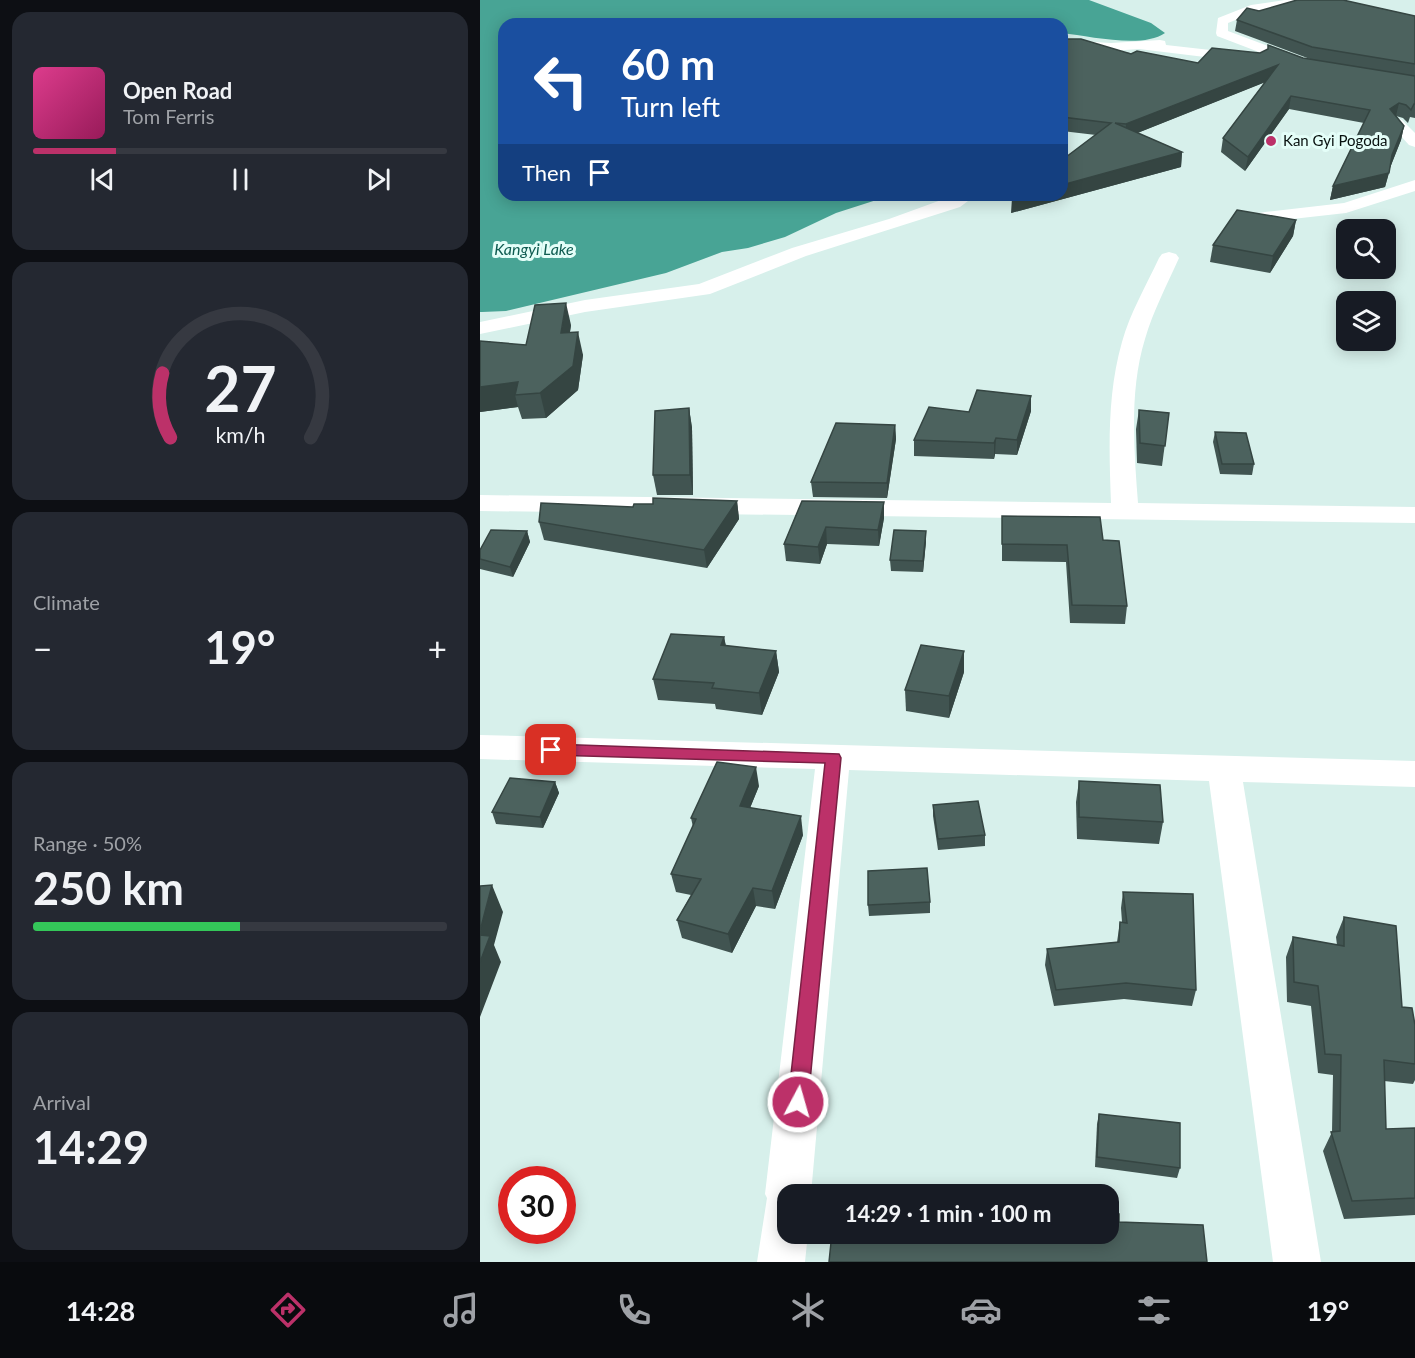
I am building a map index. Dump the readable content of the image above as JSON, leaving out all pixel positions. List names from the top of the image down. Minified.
{"water":["Kangyi Lake"],"places":["Kan Gyi Pogoda"],"page":{"turn":["60 m","Turn left"],"song":["Open Road","Tom Ferris"],"then":"Then","tile":["Climate",["Range · 50%","250 km"],["Arrival","14:29"]],"heat":["−","19°","+"],"limit":"30","trip":"14:29 · 1 min · 100 m","tabs":["14:28","19°"],"gauge":["27","km/h"]}}
